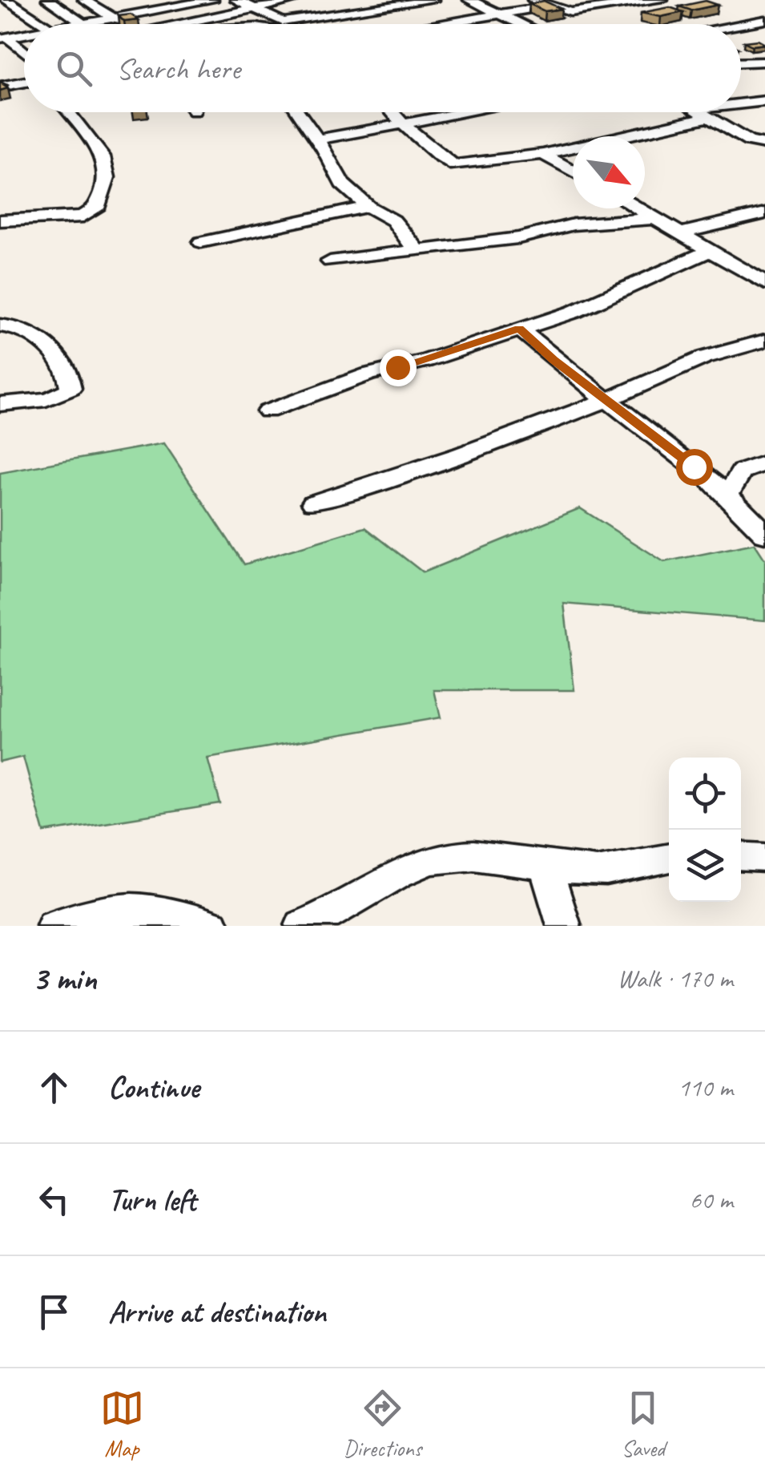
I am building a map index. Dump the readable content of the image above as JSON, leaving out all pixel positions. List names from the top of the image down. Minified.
{"north":"bottom right","page":{"search":"Search here","heading":["3 min","Walk · 170 m"],"list":[["Continue","110 m"],["Turn left","60 m"],"Arrive at destination"],"nav":["Map","Directions","Saved"]}}
